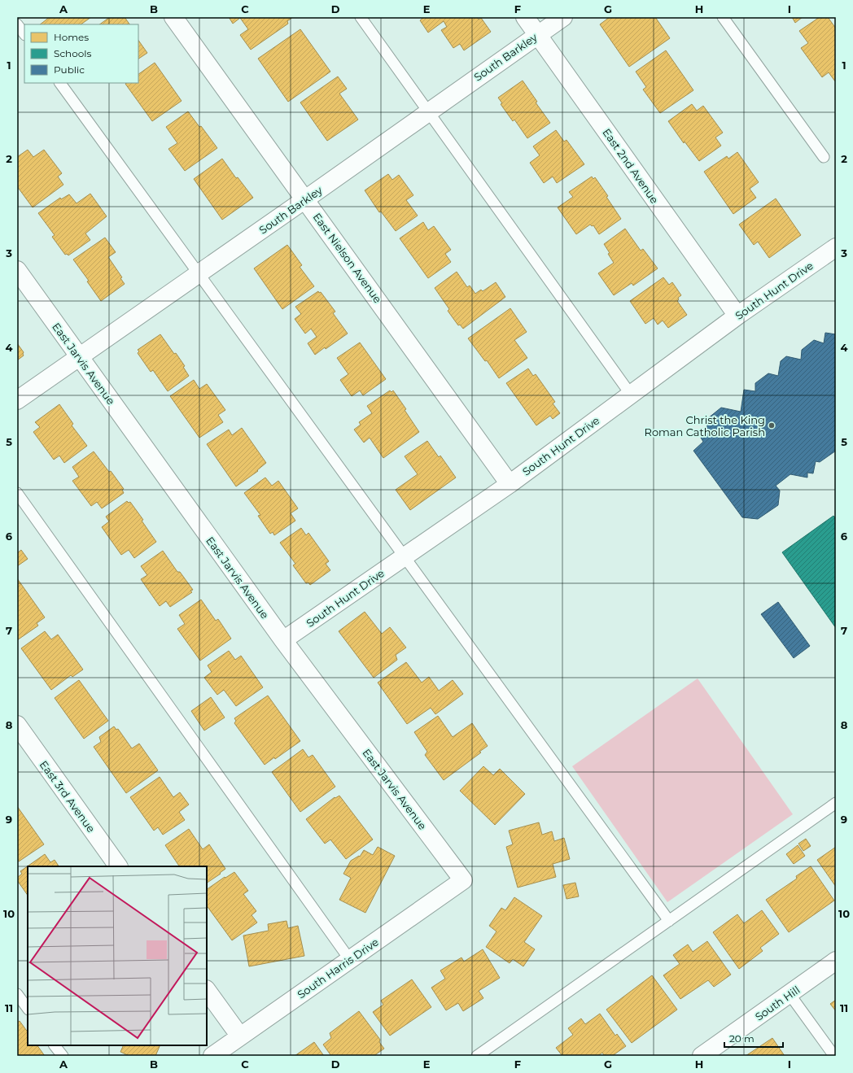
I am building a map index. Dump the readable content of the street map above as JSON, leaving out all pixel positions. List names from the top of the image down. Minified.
{"streets":{"street":["South Barkley","East 2nd Avenue","East Nielson Avenue","South Hunt Drive","East Jarvis Avenue","East 3rd Avenue","South Harris Drive","South Hill"]},"crossings":[["South Barkley","East 2nd Avenue"],["South Barkley","East Nielson Avenue"],["South Barkley","East Jarvis Avenue"],["East 2nd Avenue","South Hunt Drive"],["East Nielson Avenue","South Hunt Drive"],["South Hunt Drive","East Jarvis Avenue"],["East Jarvis Avenue","South Harris Drive"]],"places":["Christ the King Roman Catholic Parish"],"legend":["Homes","Schools","Public"],"scale_bar":"20 m","grid":{"columns":["A","B","C","D","E","F","G","H","I"],"rows":["1","2","3","4","5","6","7","8","9","10","11"]}}
